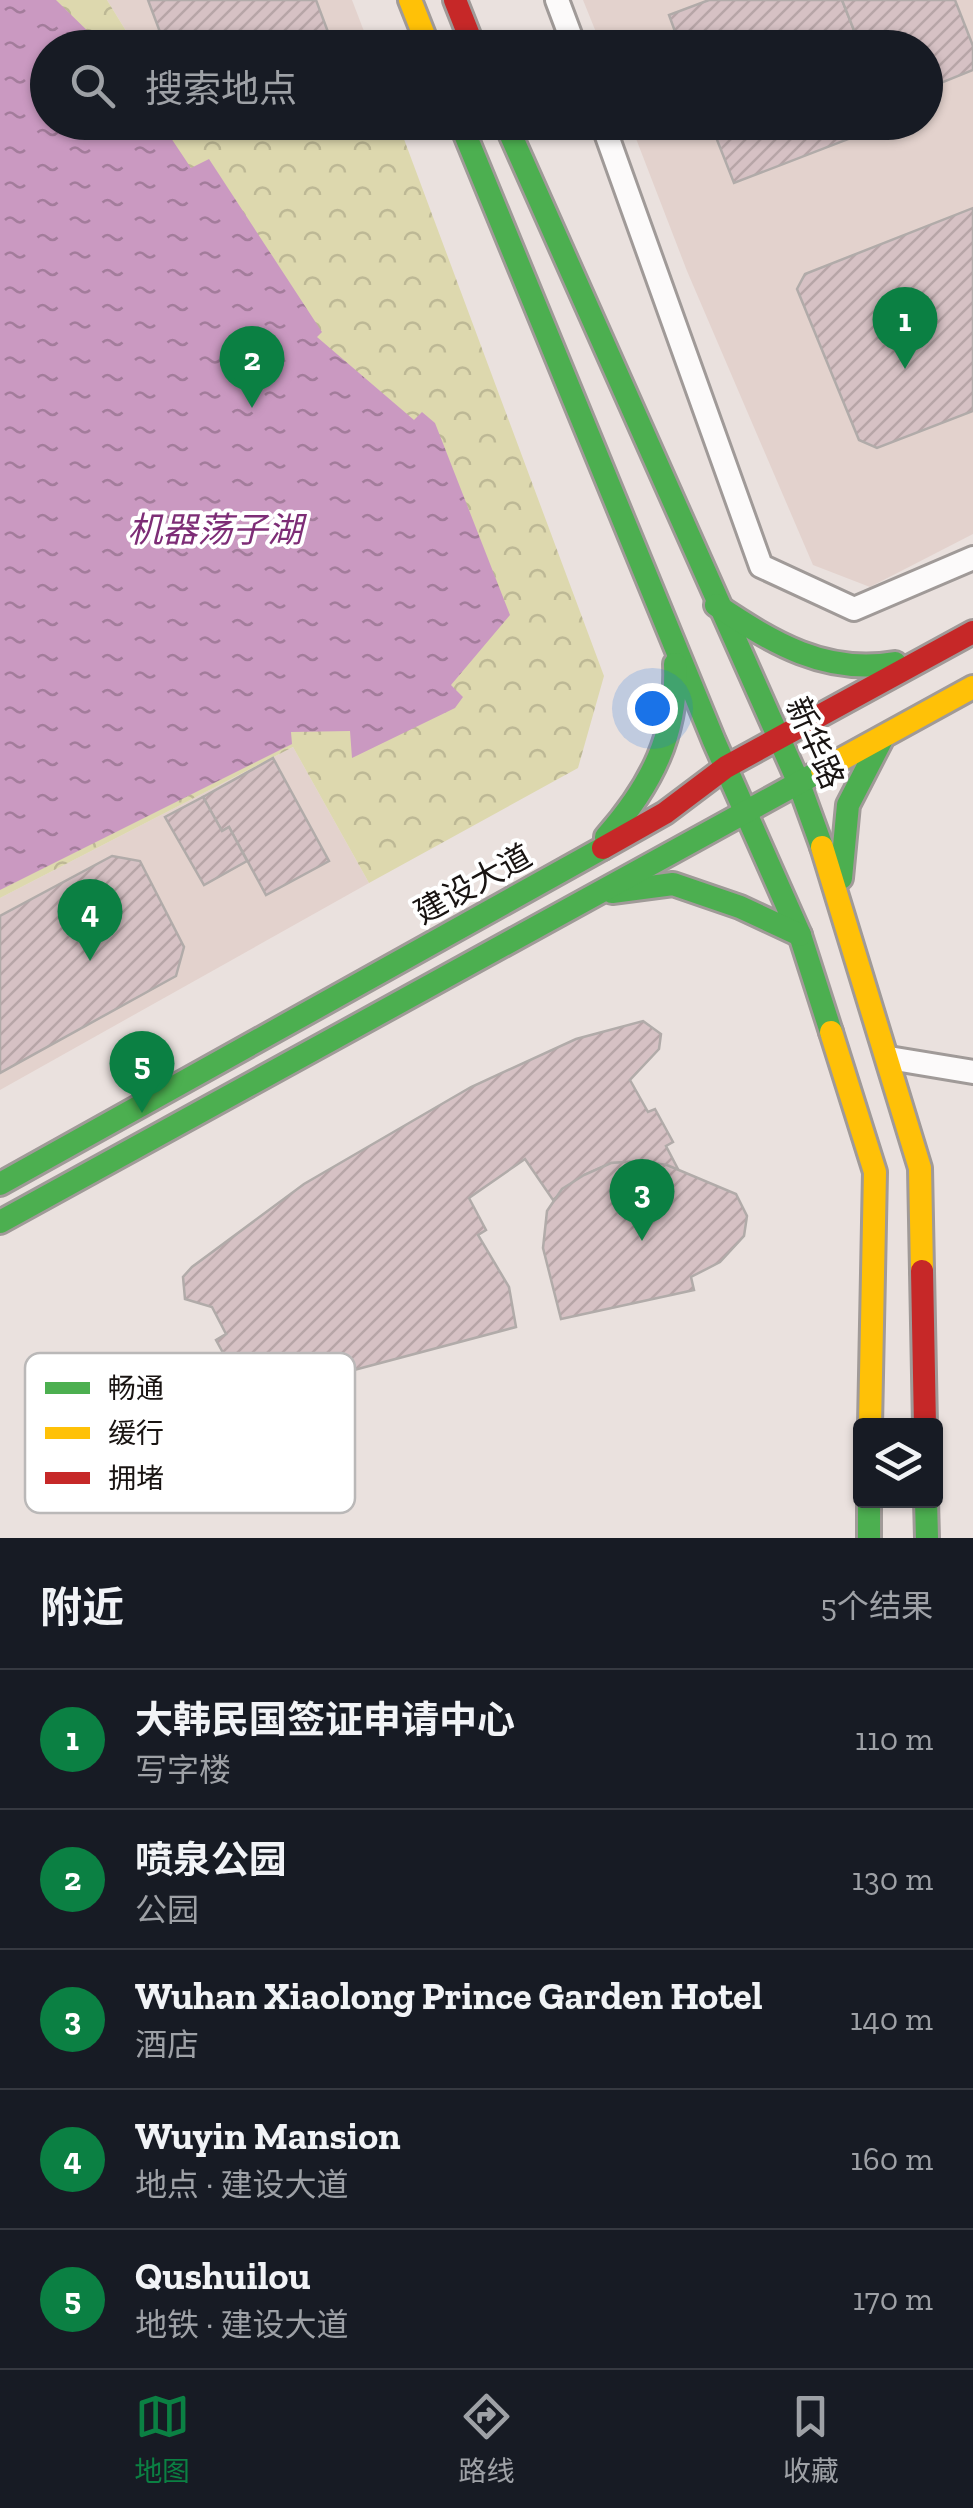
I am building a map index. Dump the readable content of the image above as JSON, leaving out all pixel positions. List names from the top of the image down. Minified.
{"streets":{"main road":["新华路","建设大道"]},"crossings":[["新华路","建设大道"]],"water":["机器荡子湖"],"legend":["畅通","缓行","拥堵"],"page":{"search":"搜索地点","pins":["1","2","4","5","3"],"heading":["附近","5个结果"],"list":[{"mark":"1","name":"大韩民国签证申请中心","note":"写字楼","value":"110 m"},{"mark":"2","name":"喷泉公园","note":"公园","value":"130 m"},{"mark":"3","name":"Wuhan Xiaolong Prince Garden Hotel","note":"酒店","value":"140 m"},{"mark":"4","name":"Wuyin Mansion","note":"地点 · 建设大道","value":"160 m"},{"mark":"5","name":"Qushuilou","note":"地铁 · 建设大道","value":"170 m"}],"nav":["地图","路线","收藏"]}}
